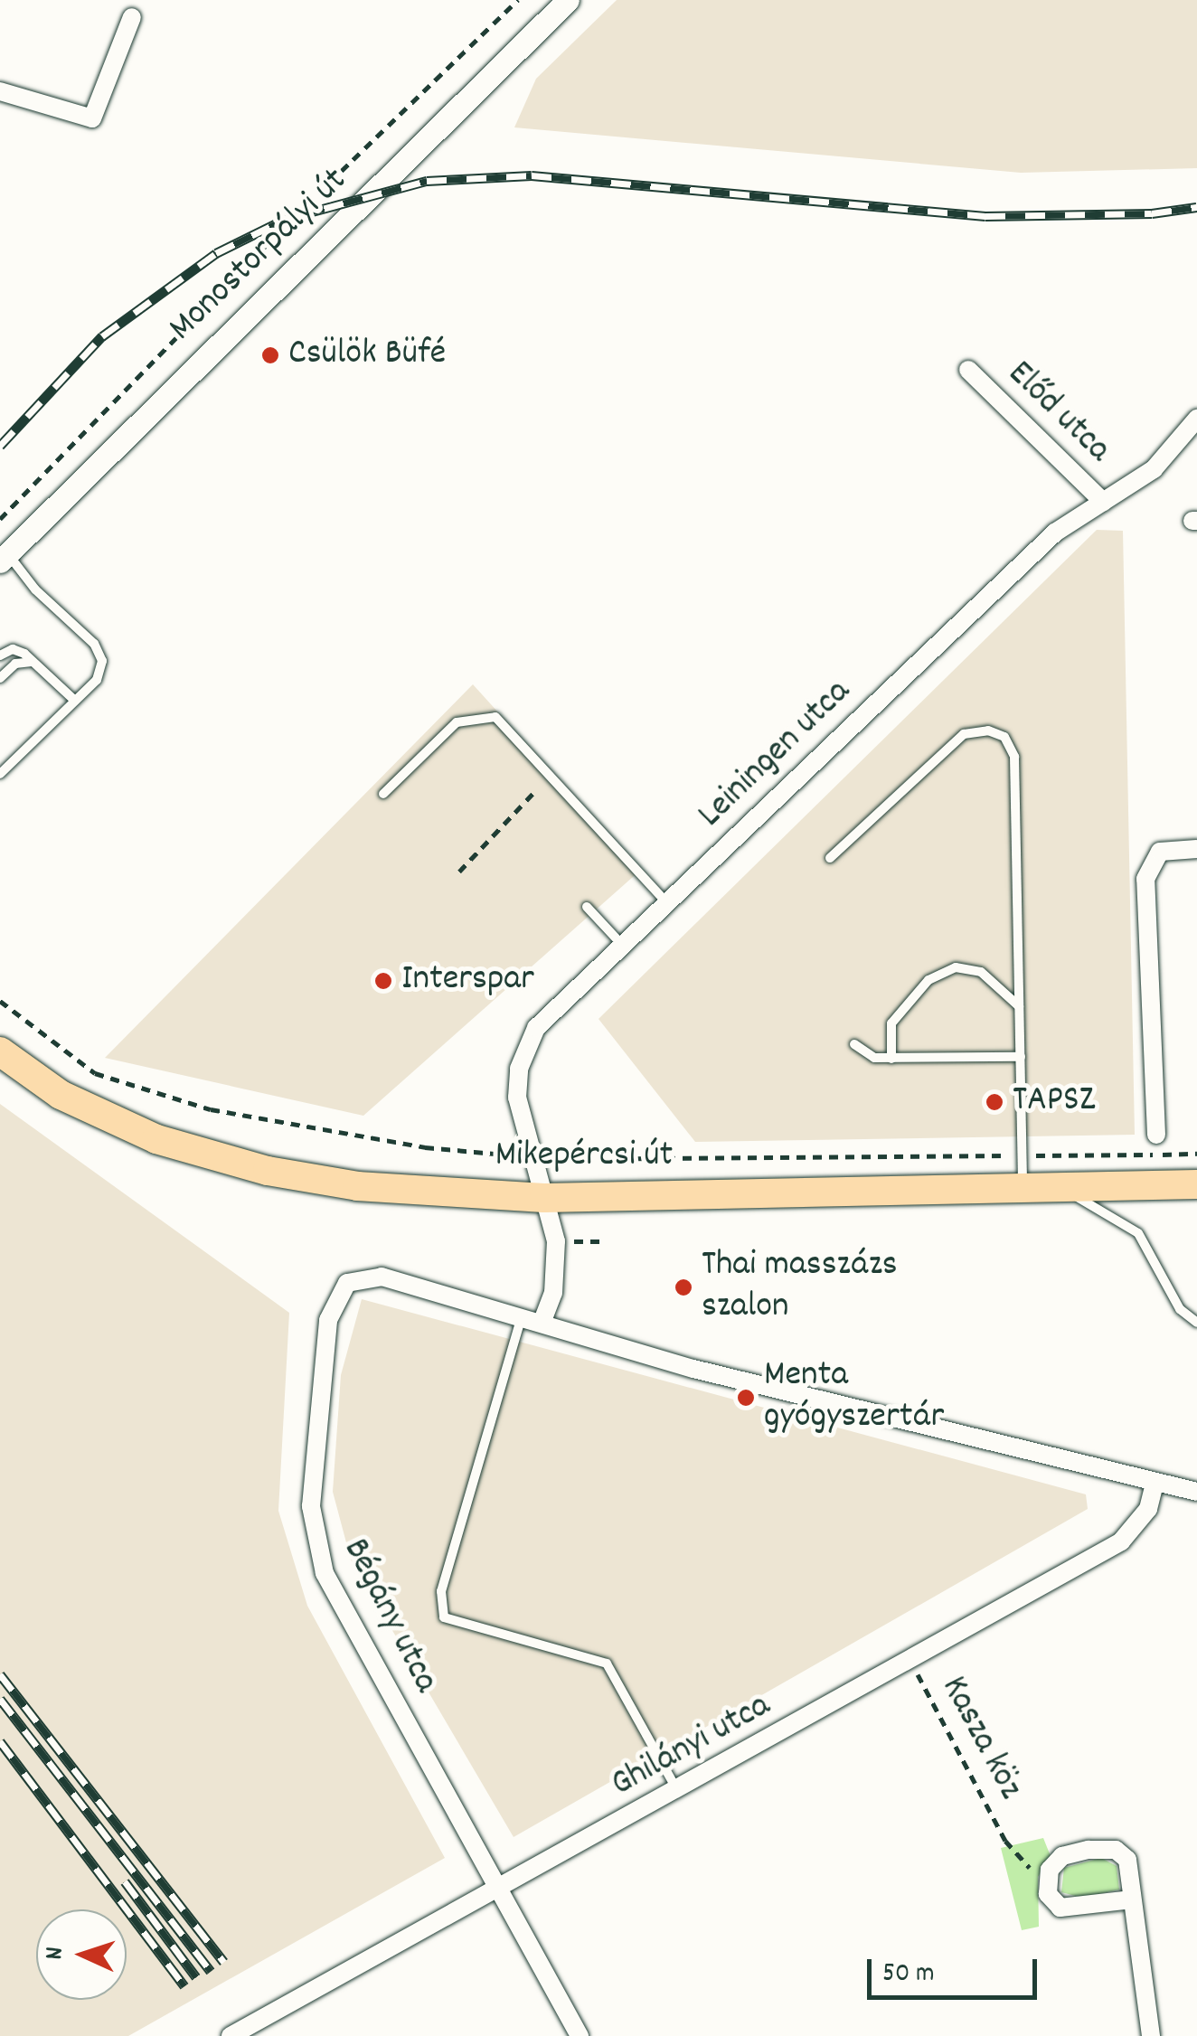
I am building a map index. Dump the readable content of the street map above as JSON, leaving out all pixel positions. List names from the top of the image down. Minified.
{"streets":{"main road":["Mikepércsi út"],"street":["Monostorpályi út","Előd utca","Leiningen utca","Bégány utca","Ghilányi utca"],"path":["Kasza köz"]},"crossings":[["Előd utca","Leiningen utca"],["Leiningen utca","Mikepércsi út"],["Leiningen utca","Bégány utca"],["Bégány utca","Ghilányi utca"],["Kasza köz","Ghilányi utca"]],"places":["Csülök Büfé","Interspar","TAPSZ","Thai masszázs szalon","Menta gyógyszertár"],"scale_bar":"50 m","north":"left"}
